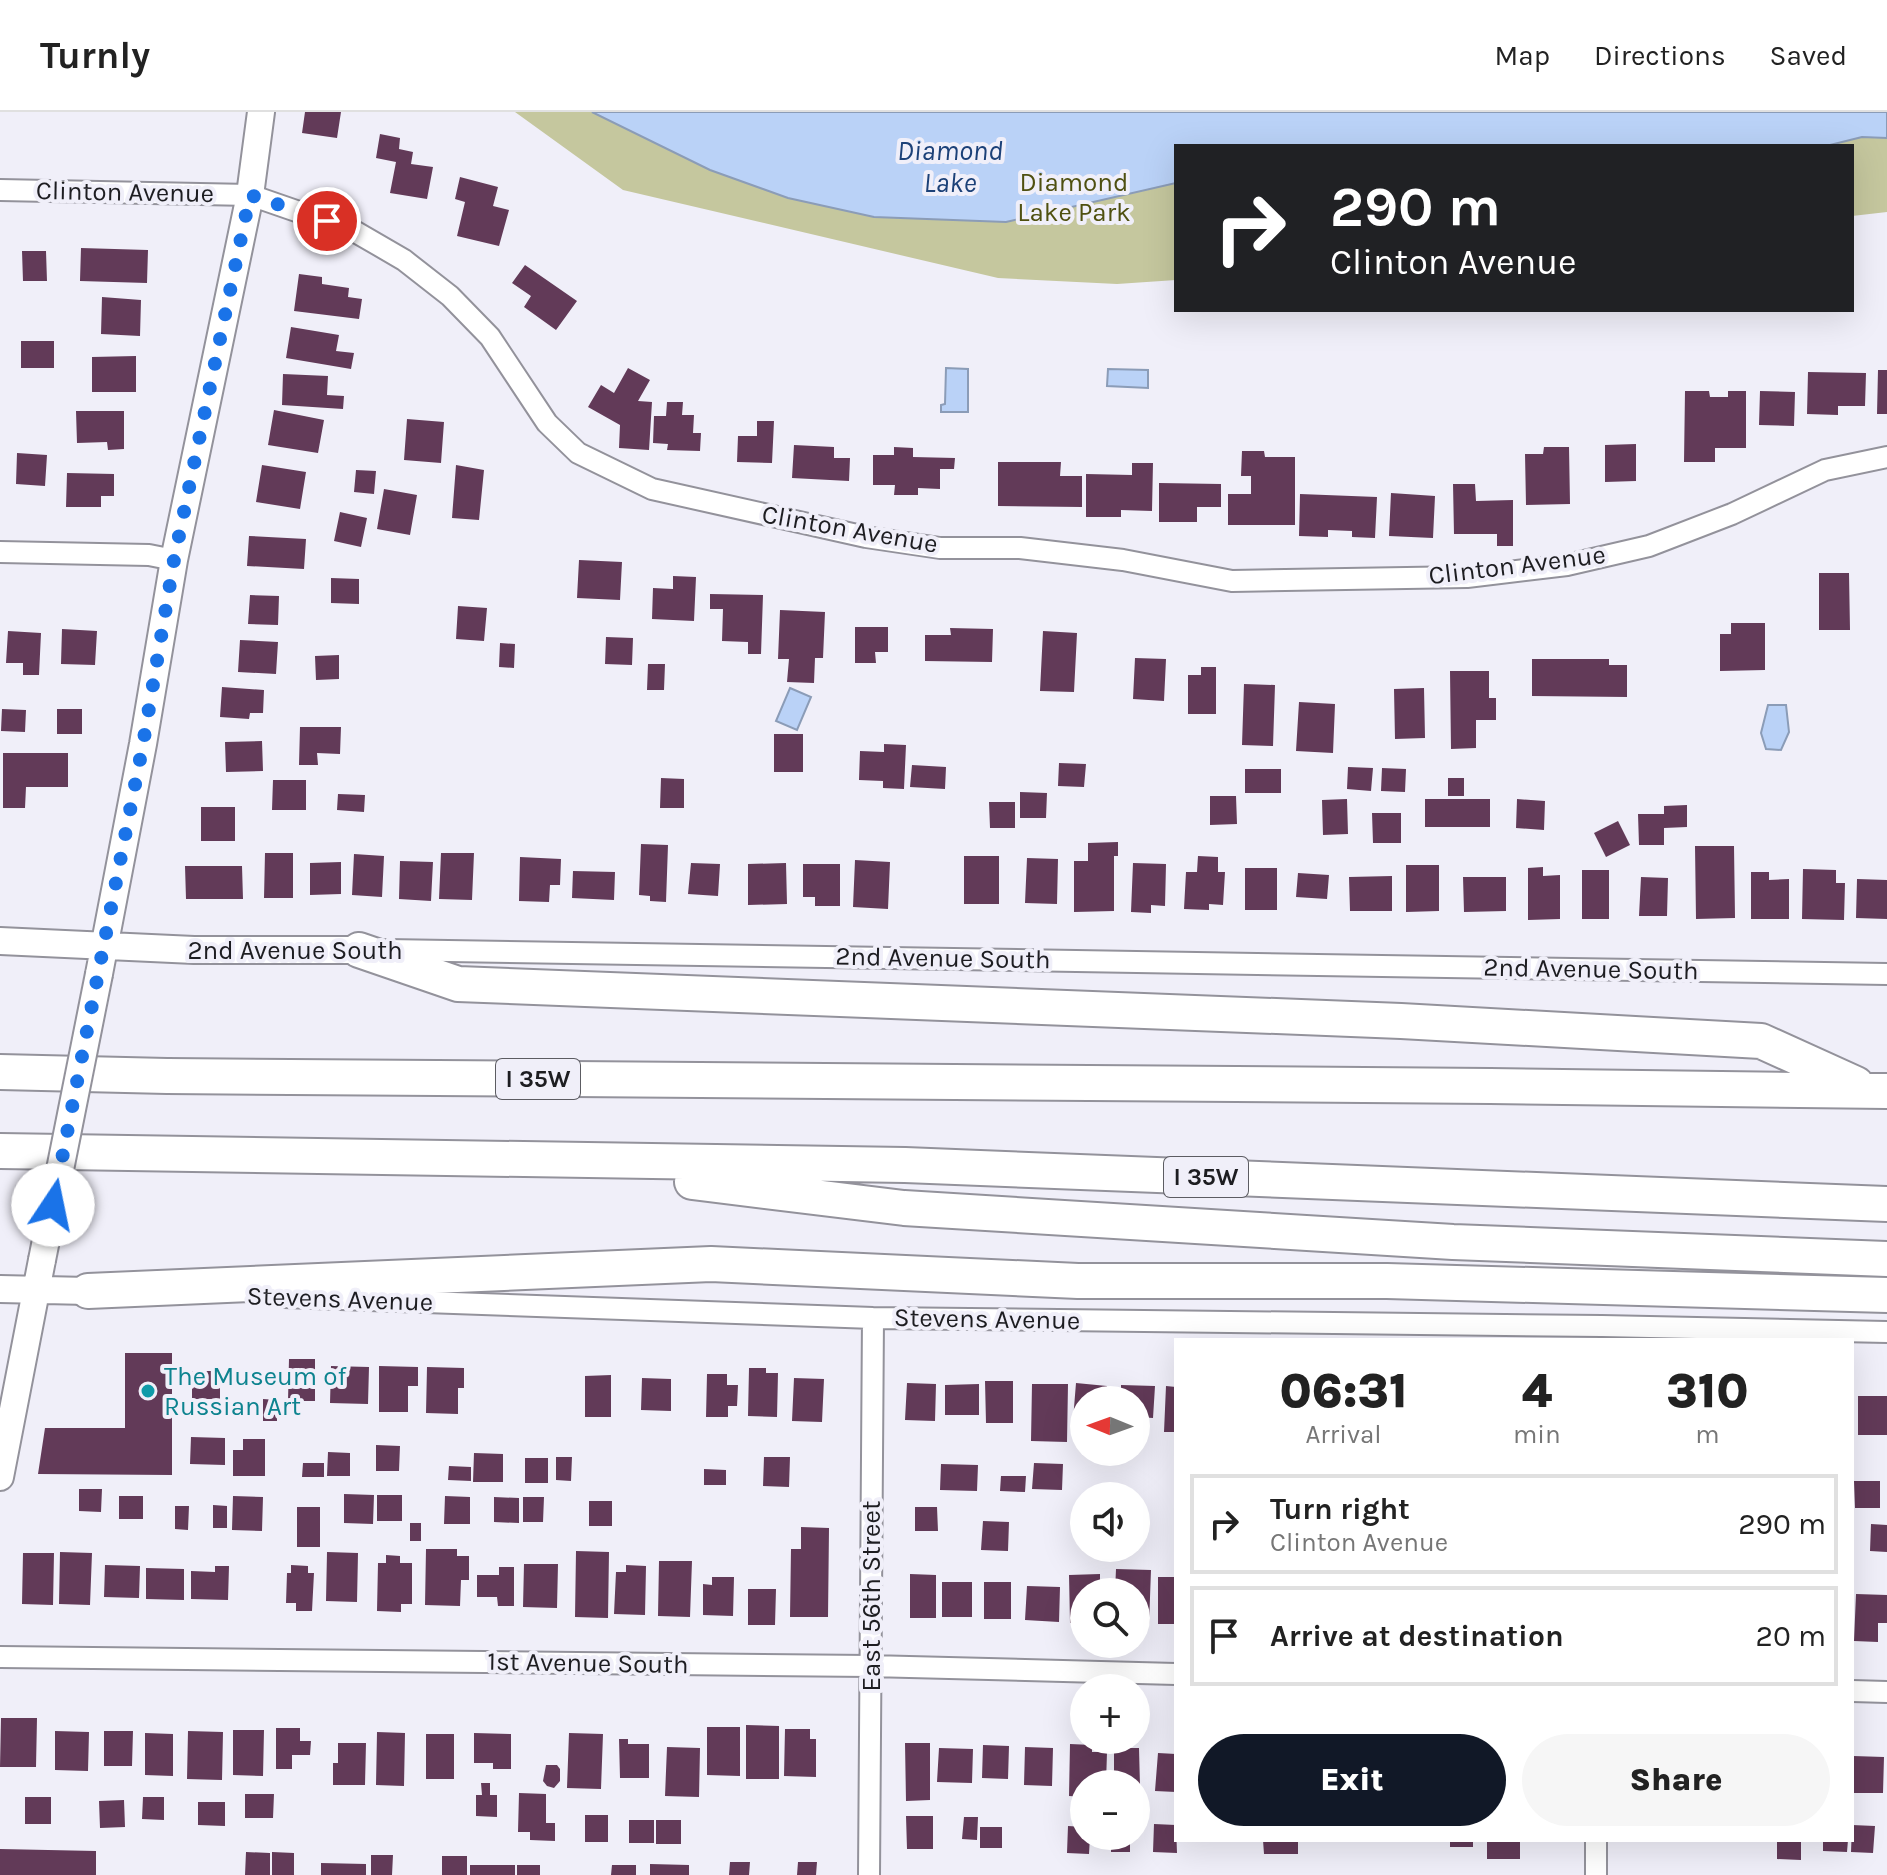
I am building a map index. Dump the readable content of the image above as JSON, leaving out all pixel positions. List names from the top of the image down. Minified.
{"streets":{"highway":["I 35W"],"street":["Clinton Avenue","2nd Avenue South","Stevens Avenue","East 56th Street","1st Avenue South"]},"crossings":[["Stevens Avenue","East 56th Street"],["East 56th Street","1st Avenue South"]],"water":["Diamond Lake"],"parks":["Diamond Lake Park"],"places":["The Museum of Russian Art"],"north":"left","page":{"header":"Turnly","nav":["Map","Directions","Saved"],"turn":["290 m","Clinton Avenue"],"eta":["06:31","Arrival","4","min","310","m"],"map_buttons":["+","−"],"list":[{"name":"Turn right","note":"Clinton Avenue","value":"290 m"},{"name":"Arrive at destination","value":"20 m"}],"buttons":["Exit","Share"]}}
